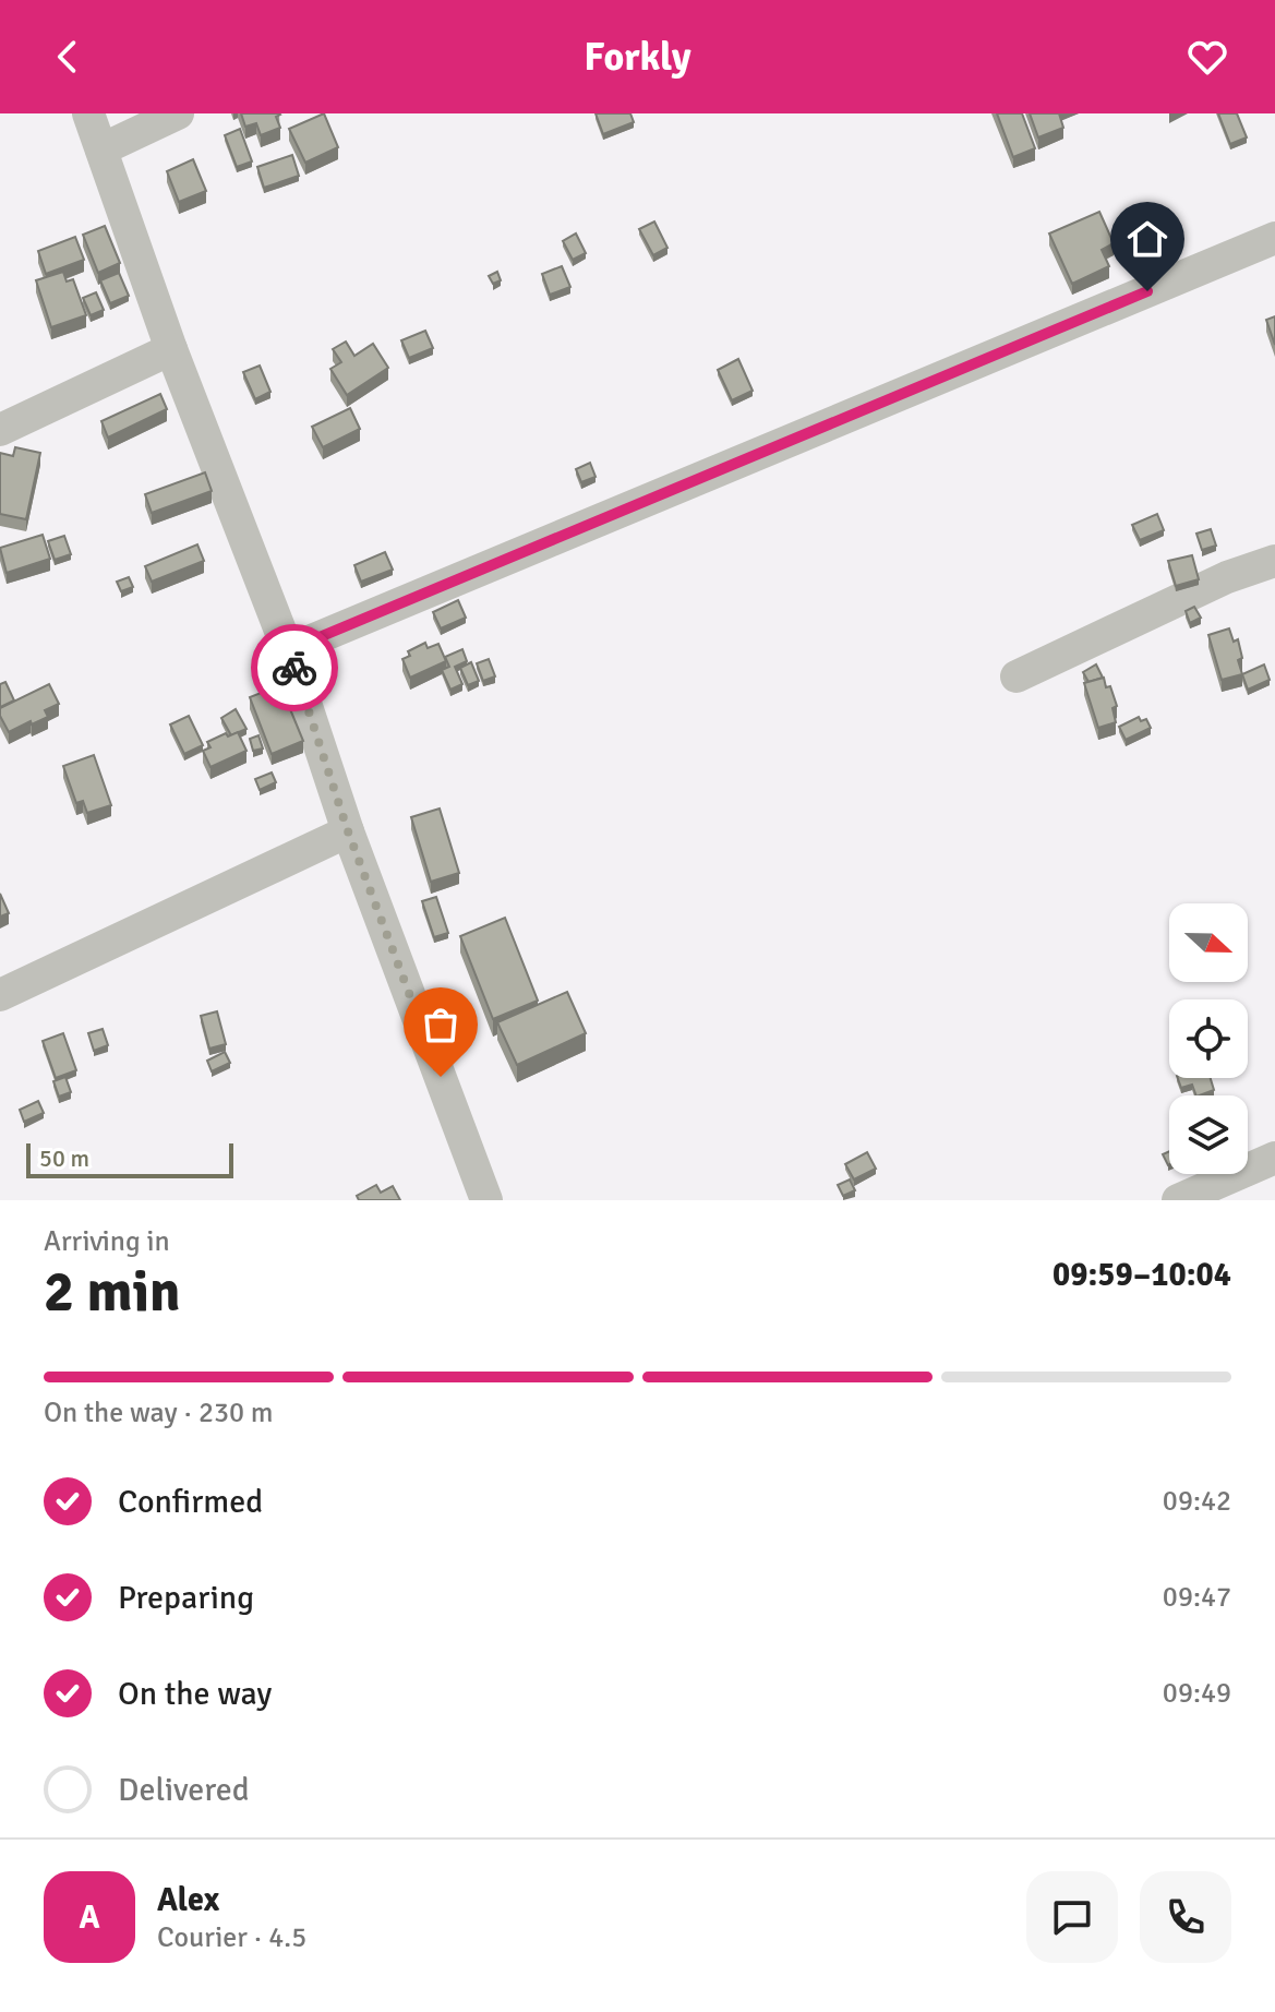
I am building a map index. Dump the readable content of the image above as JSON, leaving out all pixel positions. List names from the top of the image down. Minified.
{"scale_bar":"50 m","north":"right","page":{"header":"Forkly","scale":"50 m","heading":["2 min","Arriving in","09:59–10:04"],"panel":["Alex","Courier · 4.5"],"bar":"On the way · 230 m","list":[["Confirmed","09:42"],["Preparing","09:47"],["On the way","09:49"],"Delivered"],"round":"A"}}
